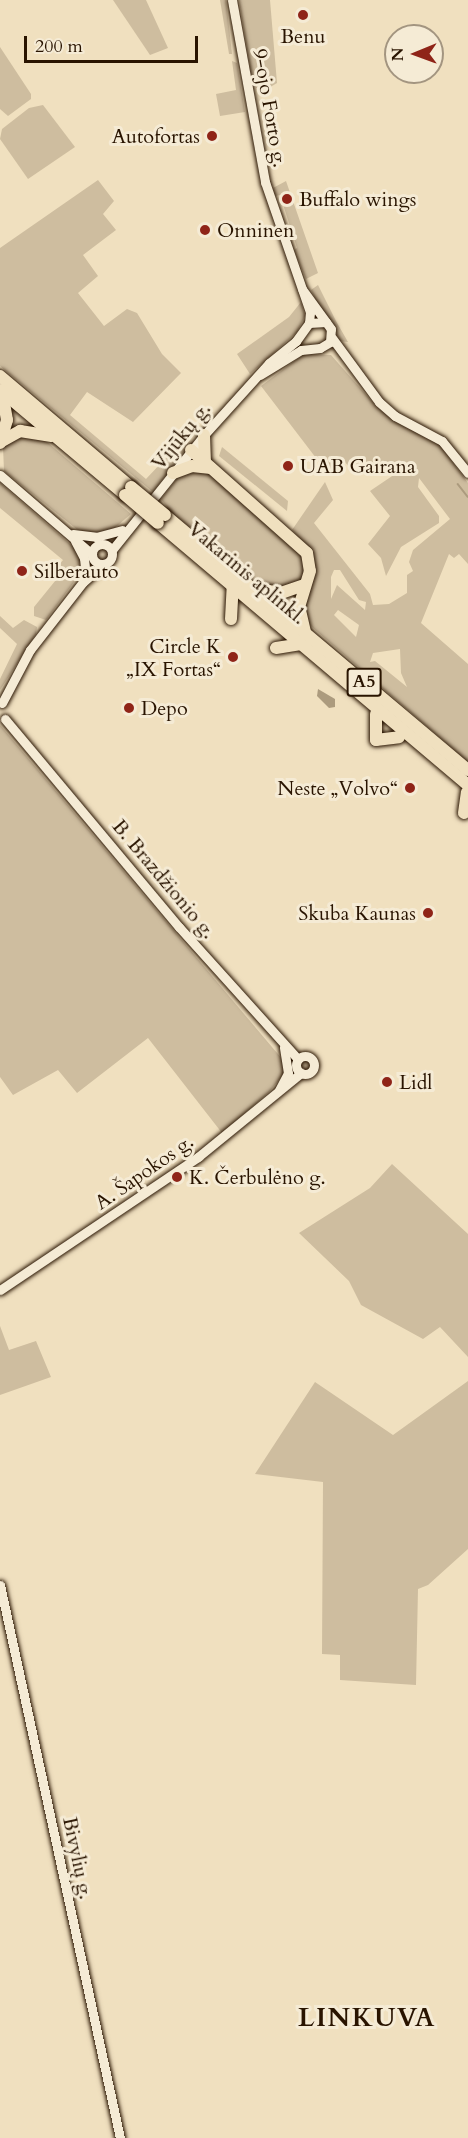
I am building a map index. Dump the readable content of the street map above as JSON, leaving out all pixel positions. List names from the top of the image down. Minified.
{"streets":{"highway":["Vakarinis aplinkl.","A5"],"street":["9-ojo Forto g.","Vijūkų g.","B. Brazdžionio g.","A. Šapokos g.","Bivylių g."]},"crossings":[["9-ojo Forto g.","Vijūkų g."],["B. Brazdžionio g.","A. Šapokos g."]],"districts":["LINKUVA"],"places":["Benu","Autofortas","Buffalo wings","Onninen","UAB Gairana","Silberauto","Circle K „IX Fortas“","Depo","Neste „Volvo“","Skuba Kaunas","Lidl","K. Čerbulėno g."],"scale_bar":"200 m","north":"left"}
